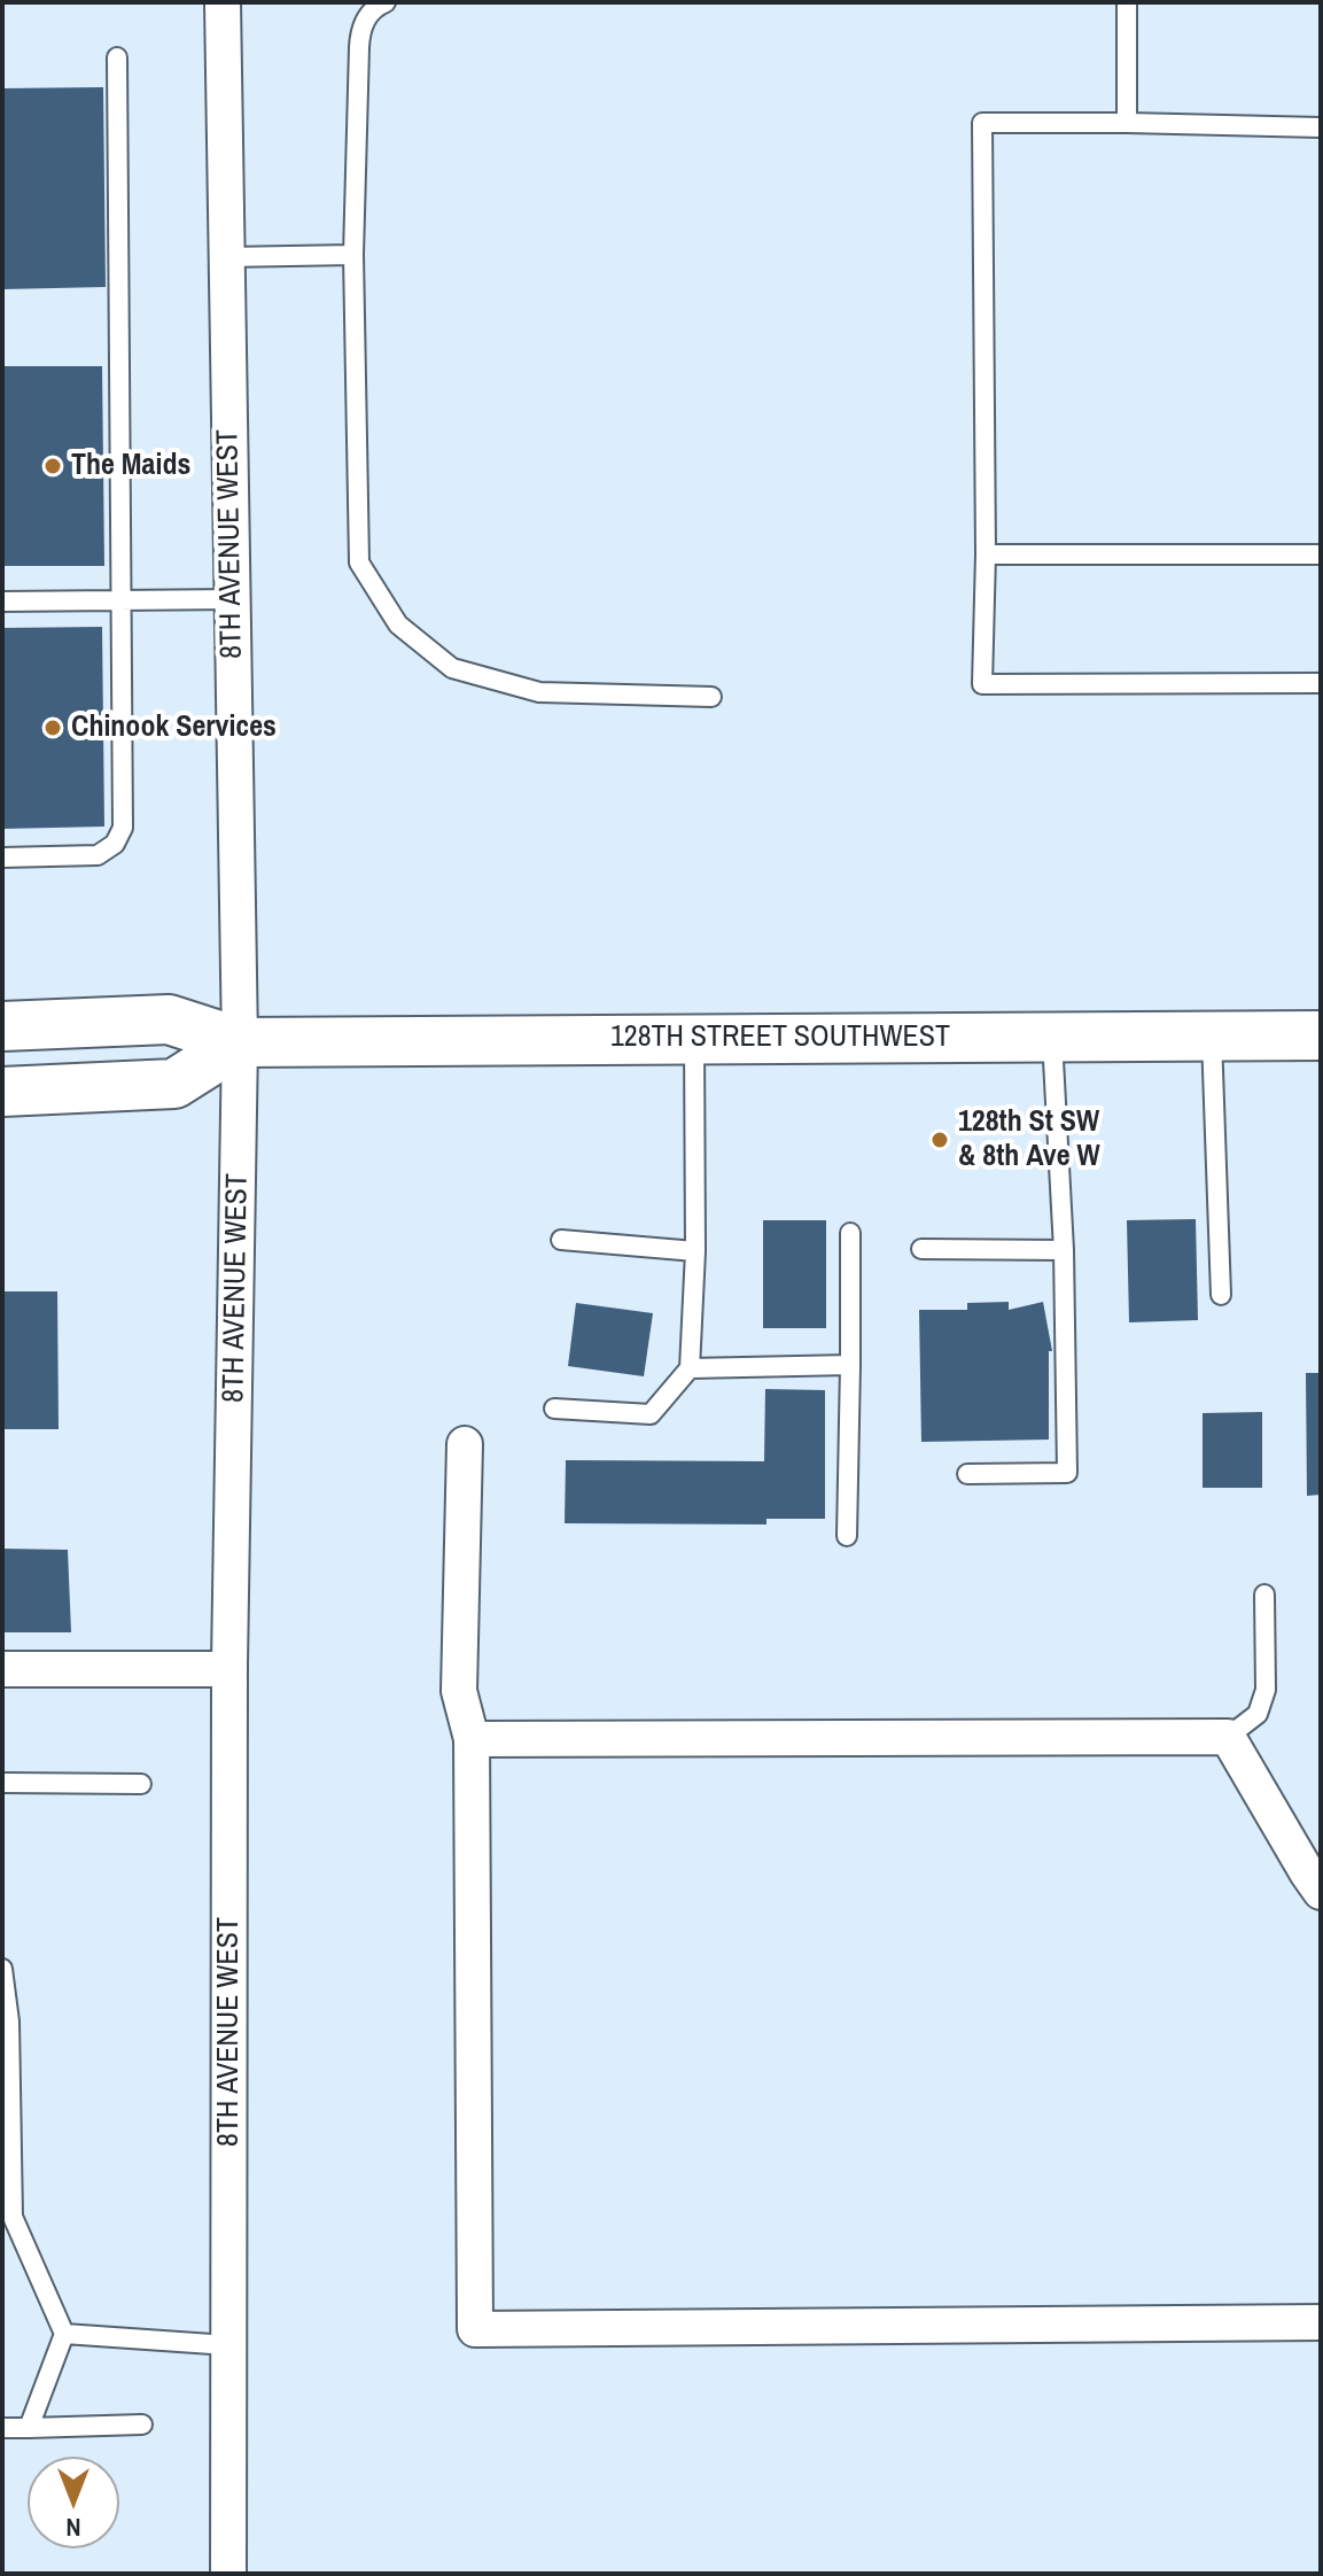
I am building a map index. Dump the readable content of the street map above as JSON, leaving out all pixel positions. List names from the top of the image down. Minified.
{"streets":{"main road":["128TH STREET SOUTHWEST"],"street":["8TH AVENUE WEST"]},"crossings":[["8TH AVENUE WEST","128TH STREET SOUTHWEST"]],"places":["The Maids","Chinook Services","128th St SW & 8th Ave W"],"north":"bottom"}
